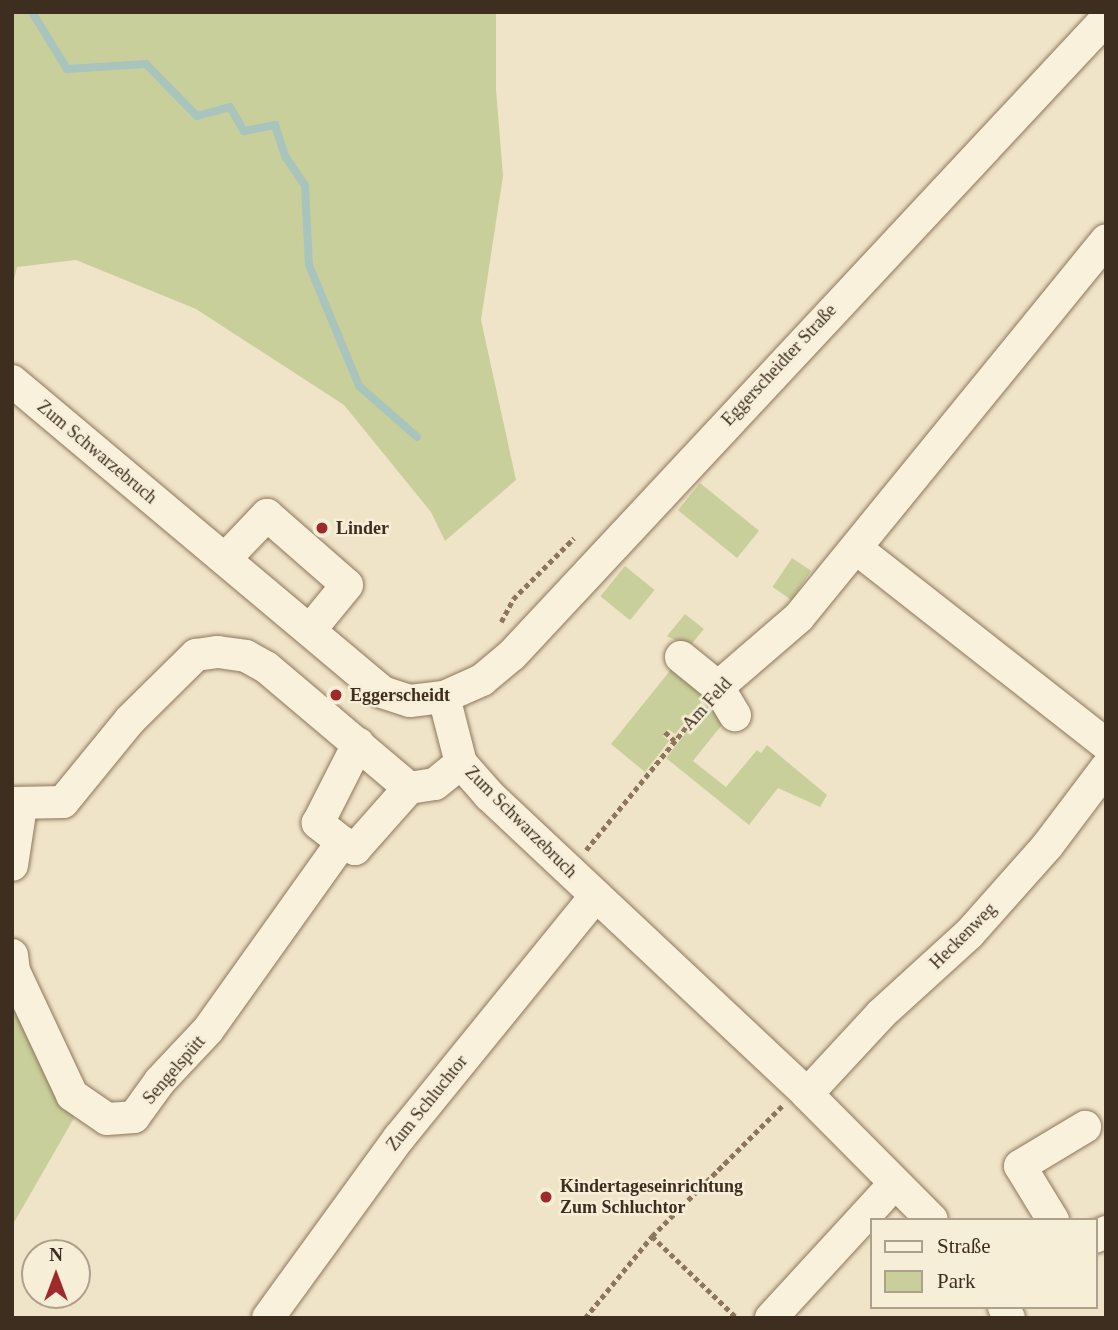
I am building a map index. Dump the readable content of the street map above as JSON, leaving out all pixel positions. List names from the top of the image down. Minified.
{"streets":{"street":["Eggerscheidter Straße","Zum Schwarzebruch","Am Feld","Heckenweg","Sengelspütt","Zum Schluchtor"]},"crossings":[["Eggerscheidter Straße","Zum Schwarzebruch"],["Zum Schwarzebruch","Am Feld"],["Zum Schwarzebruch","Heckenweg"],["Zum Schwarzebruch","Zum Schluchtor"]],"places":["Linder","Eggerscheidt","Kindertageseinrichtung Zum Schluchtor"],"legend":["Straße","Park"],"north":"top"}
